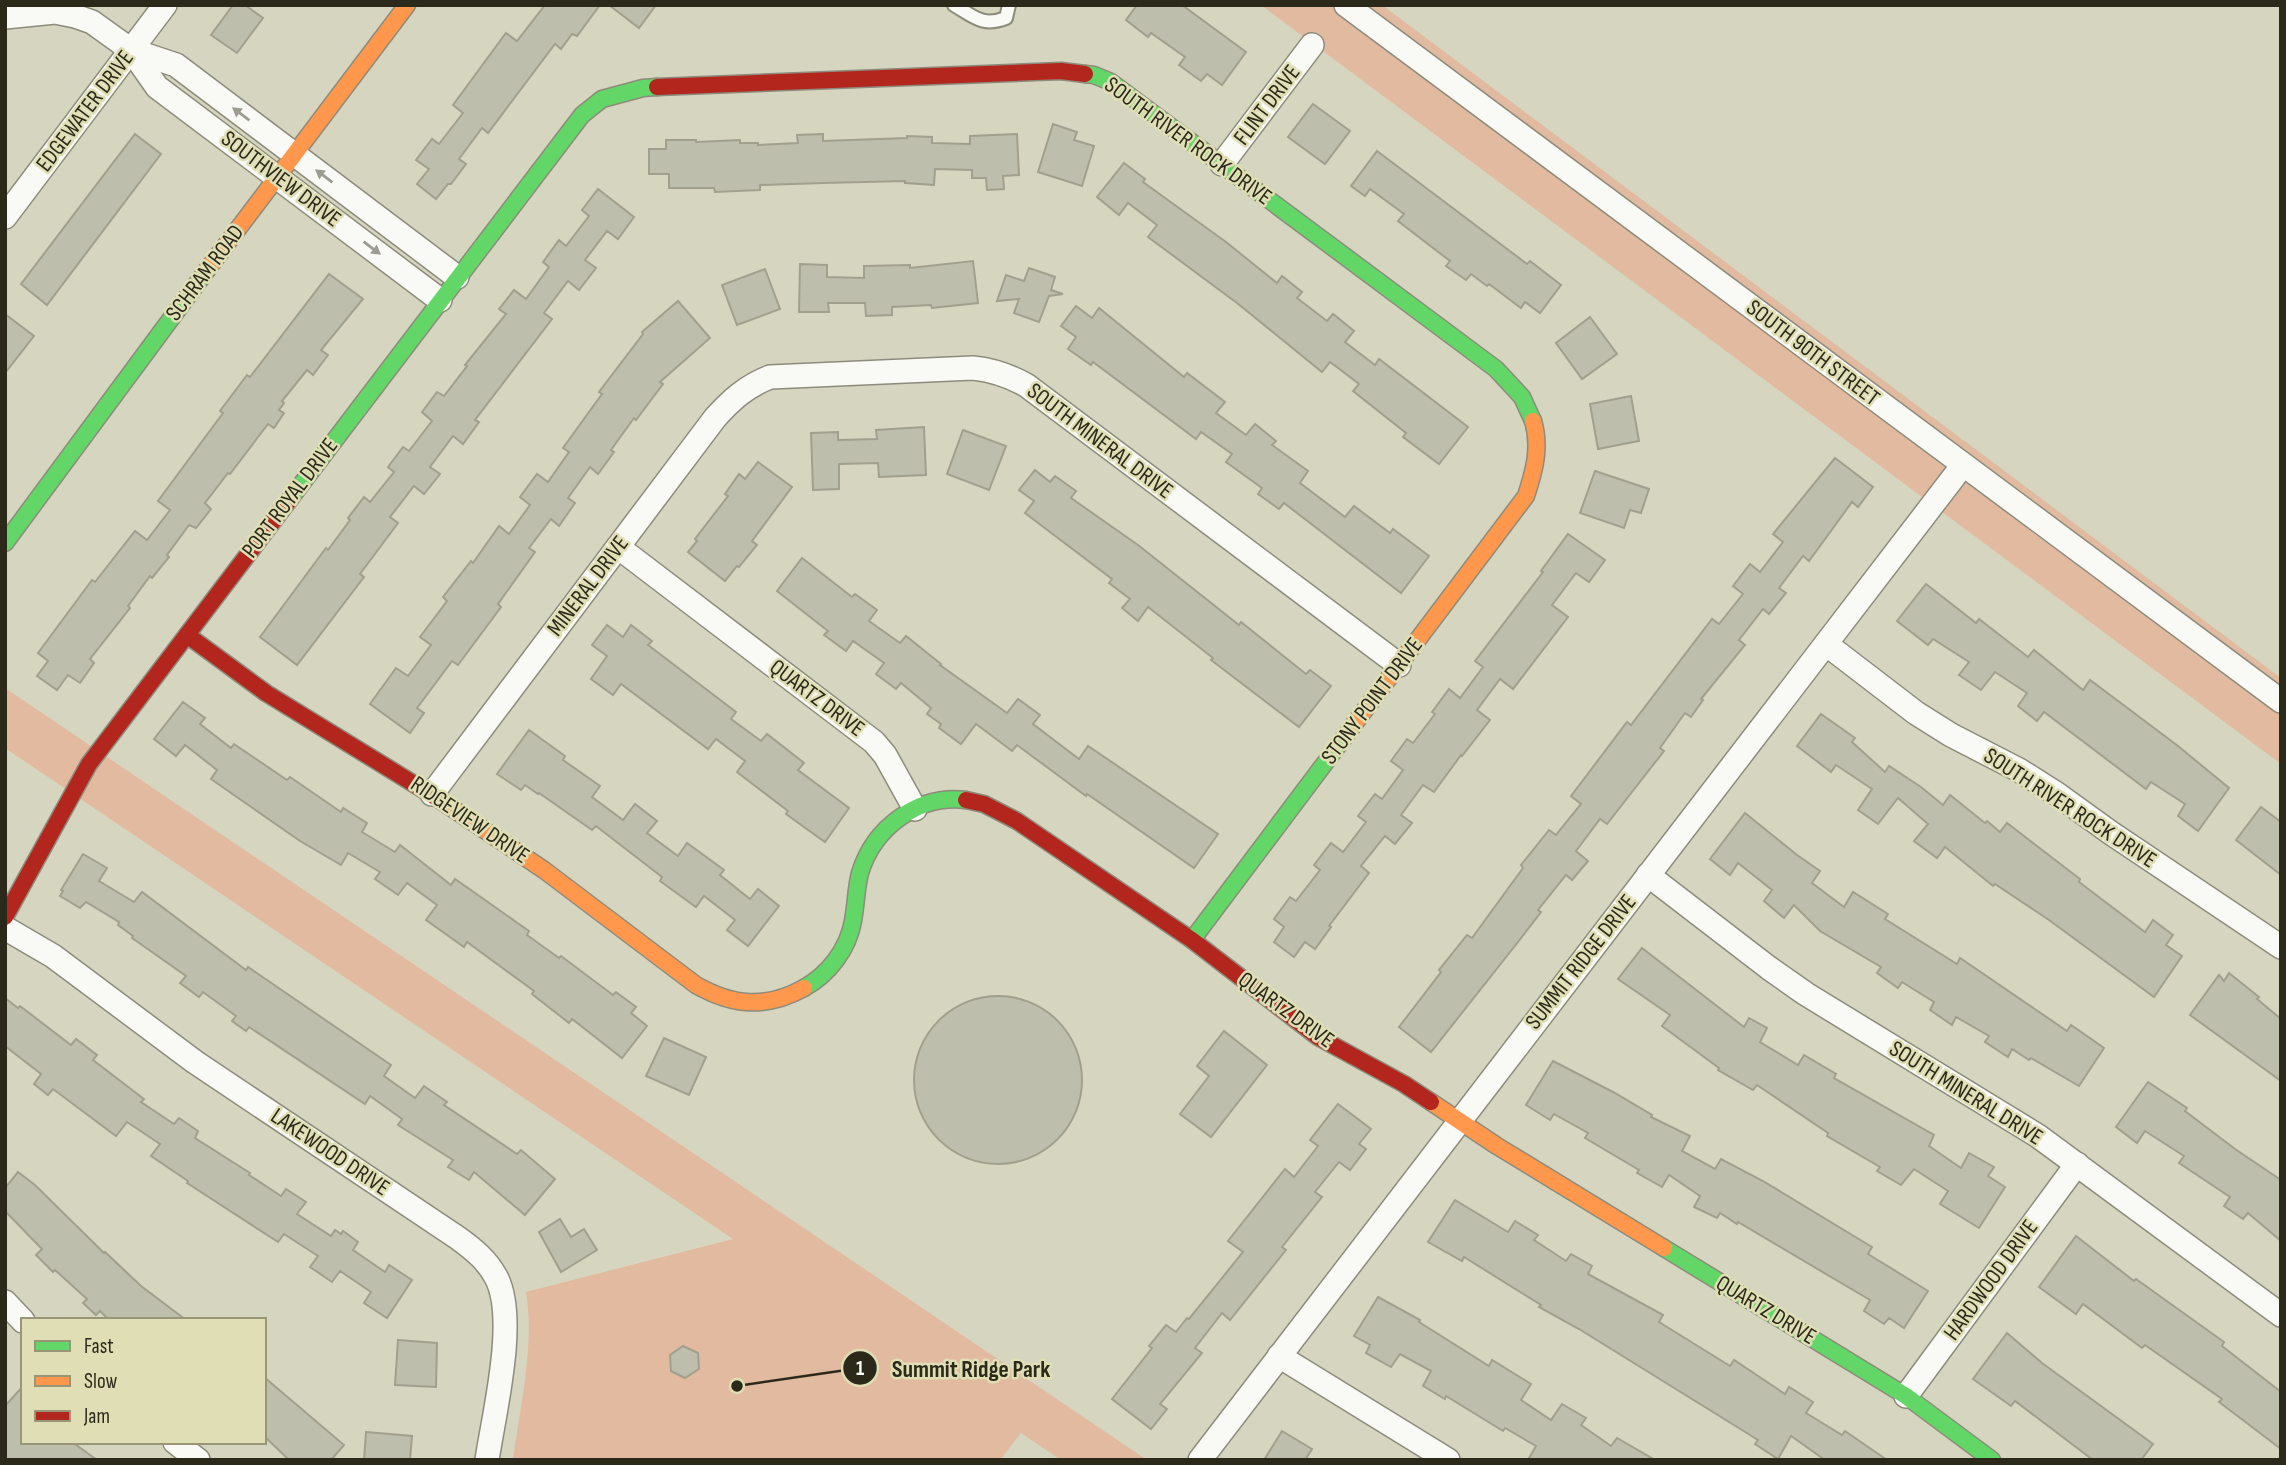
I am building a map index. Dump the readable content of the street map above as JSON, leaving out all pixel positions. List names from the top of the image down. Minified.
{"streets":{"street":["FLINT DRIVE","EDGEWATER DRIVE","SOUTH RIVER ROCK DRIVE","SOUTHVIEW DRIVE","SCHRAM ROAD","SOUTH 90TH STREET","SOUTH MINERAL DRIVE","PORT ROYAL DRIVE","MINERAL DRIVE","QUARTZ DRIVE","STONY POINT DRIVE","RIDGEVIEW DRIVE","SUMMIT RIDGE DRIVE","LAKEWOOD DRIVE","HARDWOOD DRIVE"]},"crossings":[["FLINT DRIVE","SOUTH RIVER ROCK DRIVE"],["EDGEWATER DRIVE","SOUTHVIEW DRIVE"],["SOUTH RIVER ROCK DRIVE","PORT ROYAL DRIVE"],["SOUTH RIVER ROCK DRIVE","STONY POINT DRIVE"],["SOUTH RIVER ROCK DRIVE","SUMMIT RIDGE DRIVE"],["SOUTHVIEW DRIVE","SCHRAM ROAD"],["SOUTHVIEW DRIVE","PORT ROYAL DRIVE"],["SOUTH 90TH STREET","SUMMIT RIDGE DRIVE"],["SOUTH MINERAL DRIVE","MINERAL DRIVE"],["SOUTH MINERAL DRIVE","STONY POINT DRIVE"],["SOUTH MINERAL DRIVE","SUMMIT RIDGE DRIVE"],["SOUTH MINERAL DRIVE","HARDWOOD DRIVE"],["PORT ROYAL DRIVE","RIDGEVIEW DRIVE"],["MINERAL DRIVE","QUARTZ DRIVE"],["MINERAL DRIVE","RIDGEVIEW DRIVE"],["QUARTZ DRIVE","STONY POINT DRIVE"],["QUARTZ DRIVE","RIDGEVIEW DRIVE"],["QUARTZ DRIVE","SUMMIT RIDGE DRIVE"],["QUARTZ DRIVE","HARDWOOD DRIVE"]],"places":["Summit Ridge Park"],"legend":["Fast","Slow","Jam"]}
